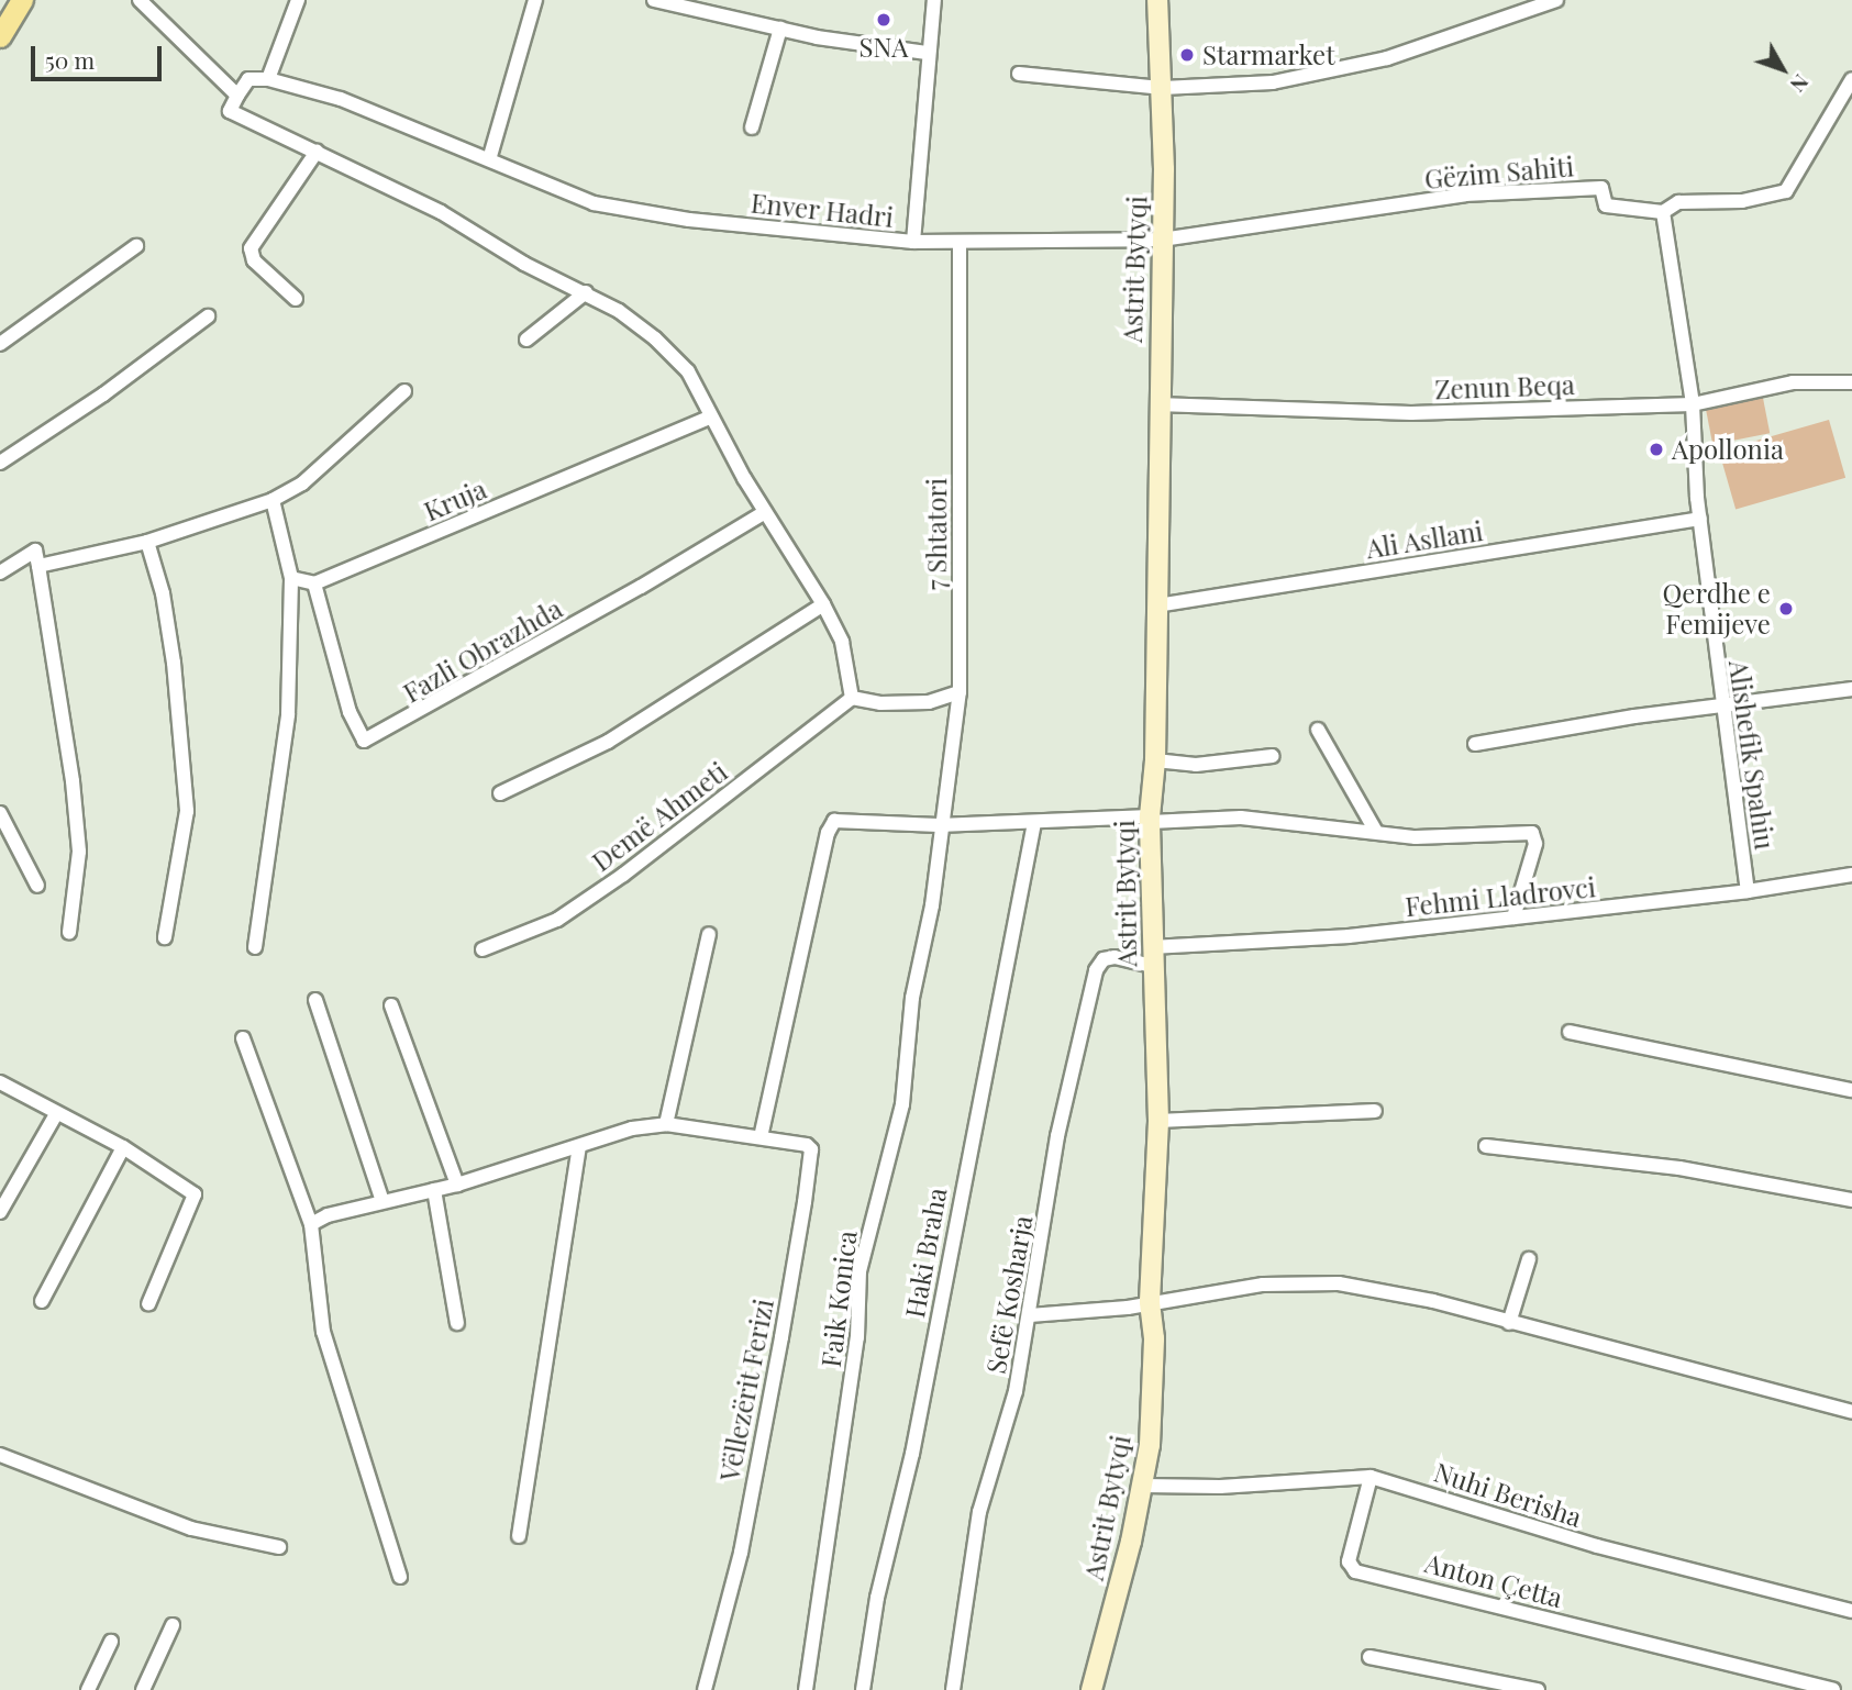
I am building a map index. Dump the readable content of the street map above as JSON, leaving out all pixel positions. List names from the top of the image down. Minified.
{"streets":{"street":["Gëzim Sahiti","Enver Hadri","Astrit Bytyqi","Zenun Beqa","Kruja","7 Shtatori","Ali Asllani","Fazli Obrazhda","Alishefik Spahiu","Demë Ahmeti","Fehmi Lladrovci","Haki Braha","Sefë Kosharja","Faik Konica","Vëllezërit Ferizi","Nuhi Berisha","Anton Çetta"]},"crossings":[["Gëzim Sahiti","Enver Hadri"],["Gëzim Sahiti","Astrit Bytyqi"],["Gëzim Sahiti","Alishefik Spahiu"],["Enver Hadri","Astrit Bytyqi"],["Enver Hadri","7 Shtatori"],["Astrit Bytyqi","Zenun Beqa"],["Astrit Bytyqi","Ali Asllani"],["Astrit Bytyqi","Fehmi Lladrovci"],["Astrit Bytyqi","Sefë Kosharja"],["Astrit Bytyqi","Nuhi Berisha"],["Zenun Beqa","Alishefik Spahiu"],["Kruja","Fazli Obrazhda"],["7 Shtatori","Faik Konica"],["Ali Asllani","Alishefik Spahiu"],["Alishefik Spahiu","Fehmi Lladrovci"],["Fehmi Lladrovci","Sefë Kosharja"],["Nuhi Berisha","Anton Çetta"]],"places":["SNA","Starmarket","Apollonia","Qerdhe e Femijeve"],"scale_bar":"50 m","north":"bottom right"}
